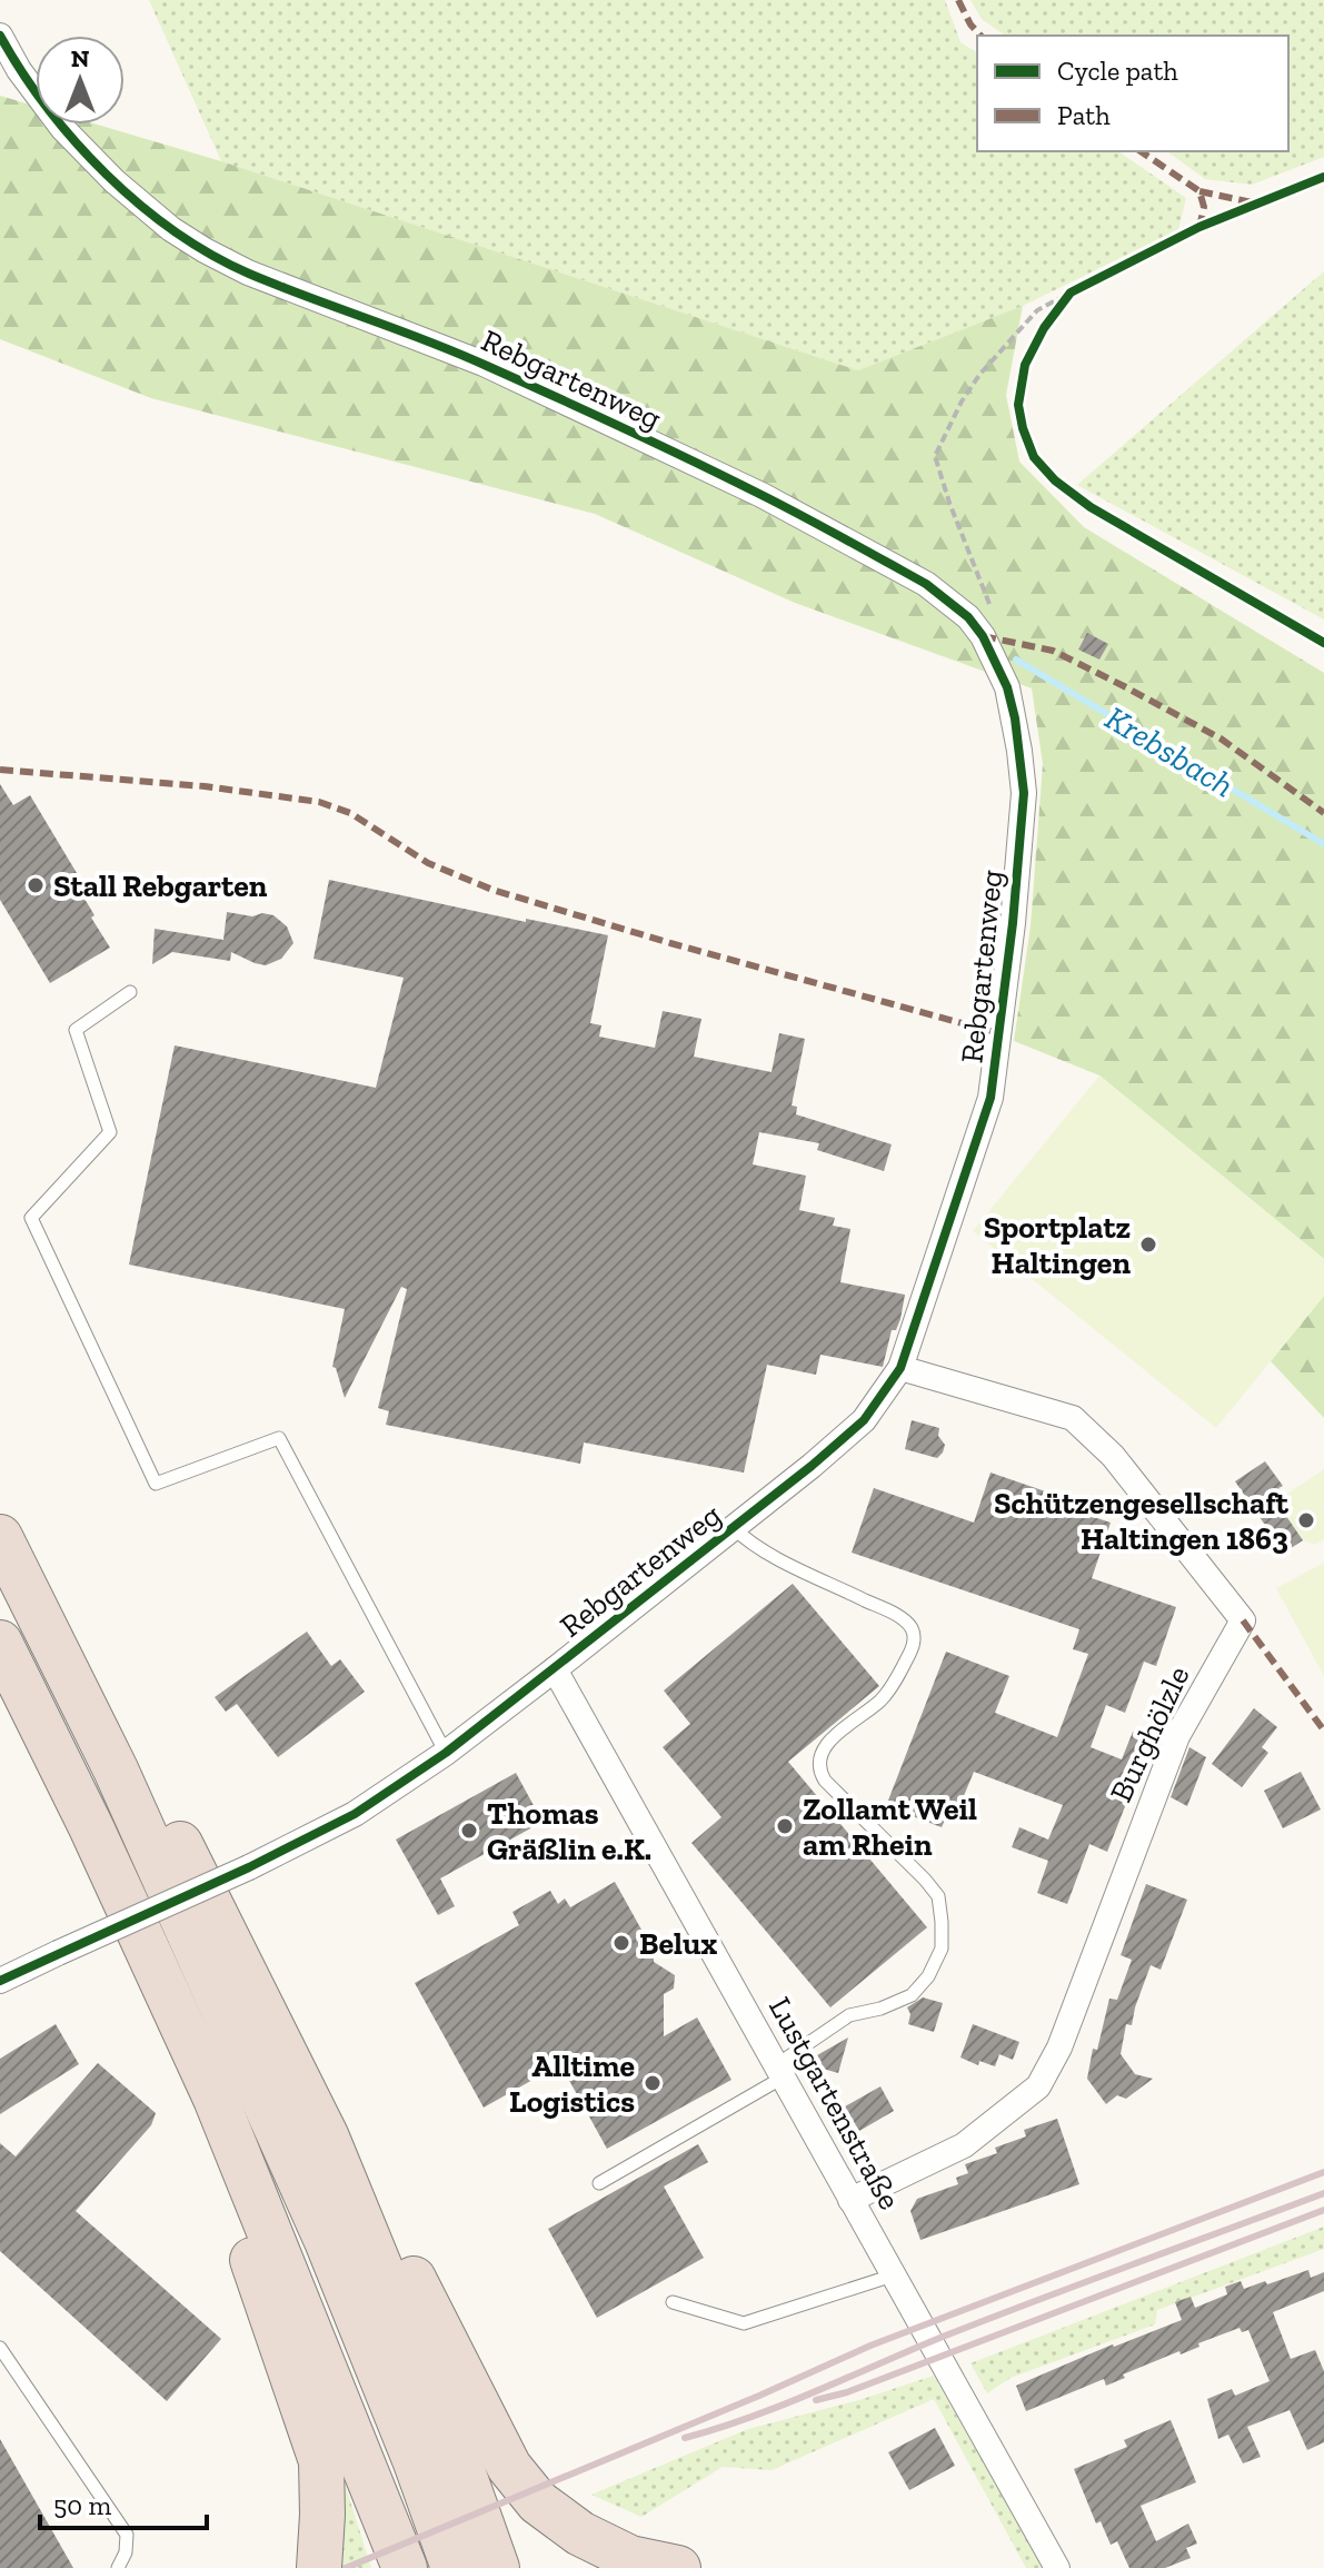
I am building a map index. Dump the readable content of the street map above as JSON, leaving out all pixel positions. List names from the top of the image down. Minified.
{"streets":{"street":["Rebgartenweg","Burghölzle","Lustgartenstraße"]},"crossings":[["Rebgartenweg","Burghölzle"],["Rebgartenweg","Lustgartenstraße"],["Burghölzle","Lustgartenstraße"]],"water":["Krebsbach"],"places":["Stall Rebgarten","Sportplatz Haltingen","Schützengesellschaft Haltingen 1863","Zollamt Weil am Rhein","Thomas Gräßlin e.K.","Belux","Alltime Logistics"],"legend":["Cycle path","Path"],"scale_bar":"50 m","north":"top"}
